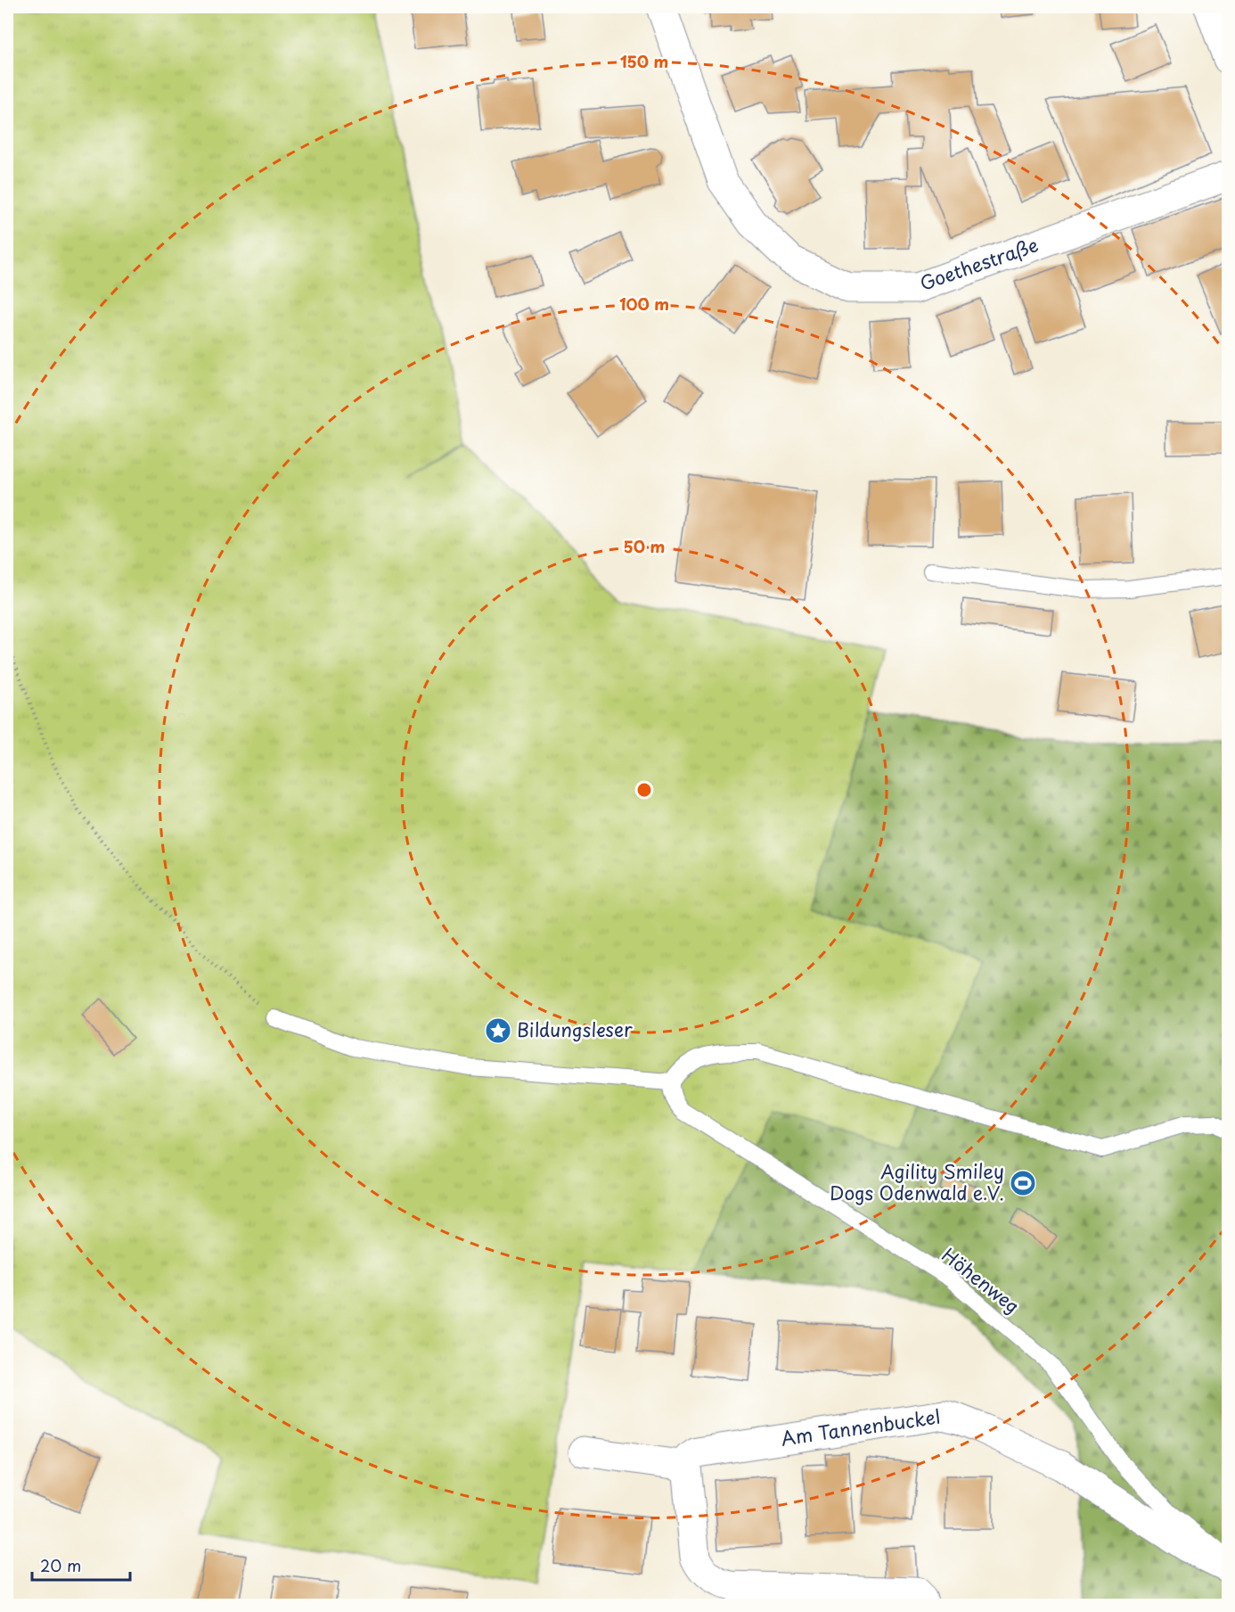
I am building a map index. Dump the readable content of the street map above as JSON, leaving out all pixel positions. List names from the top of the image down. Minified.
{"streets":{"street":["Goethestraße","Am Tannenbuckel"],"lane":["Höhenweg"]},"places":{"place":["Bildungsleser"],"sports":["Agility Smiley Dogs Odenwald e.V."]},"scale_bar":"20 m","rings":["150 m","100 m","50 m"]}
